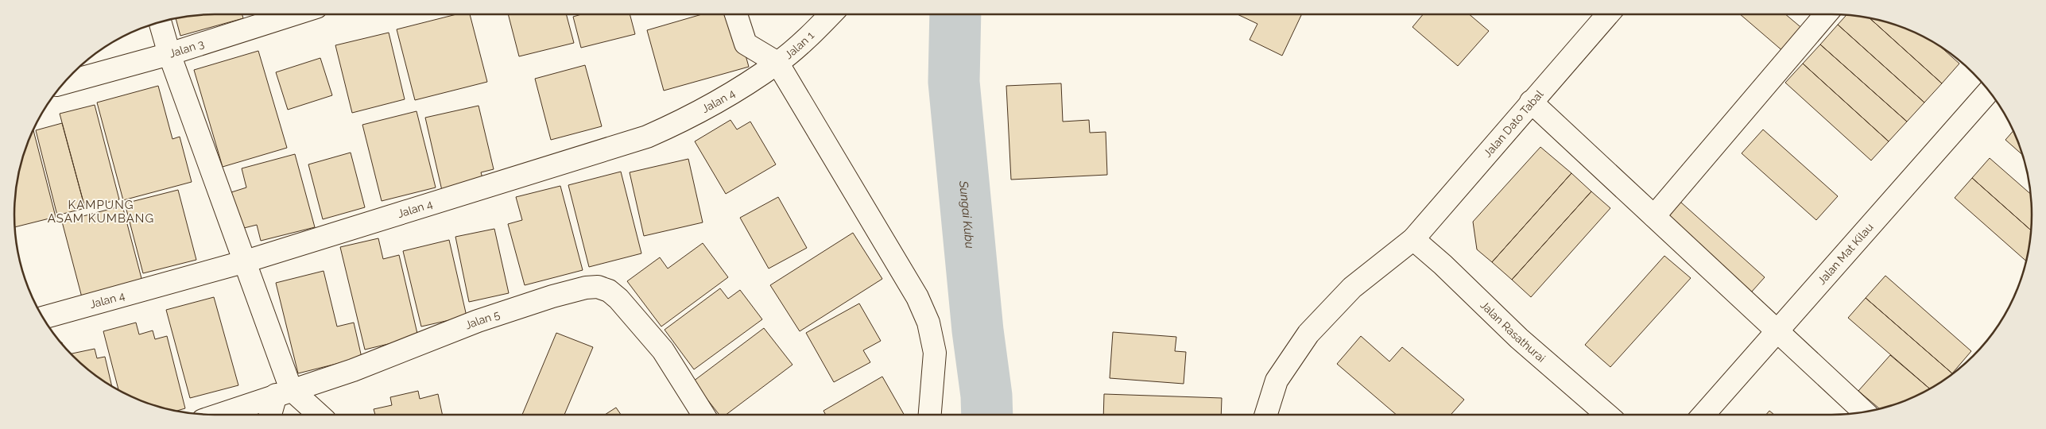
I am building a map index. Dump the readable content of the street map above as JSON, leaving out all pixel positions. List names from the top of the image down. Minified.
{"streets":{"street":["Jalan 1","Jalan 3","Jalan 4","Jalan Dato Tabal","Jalan Mat Kilau","Jalan 5","Jalan Rasathurai"]},"crossings":[["Jalan 1","Jalan 4"],["Jalan Dato Tabal","Jalan Rasathurai"]],"districts":["KAMPUNG ASAM KUMBANG"],"water":["Sungai Kubu"]}
